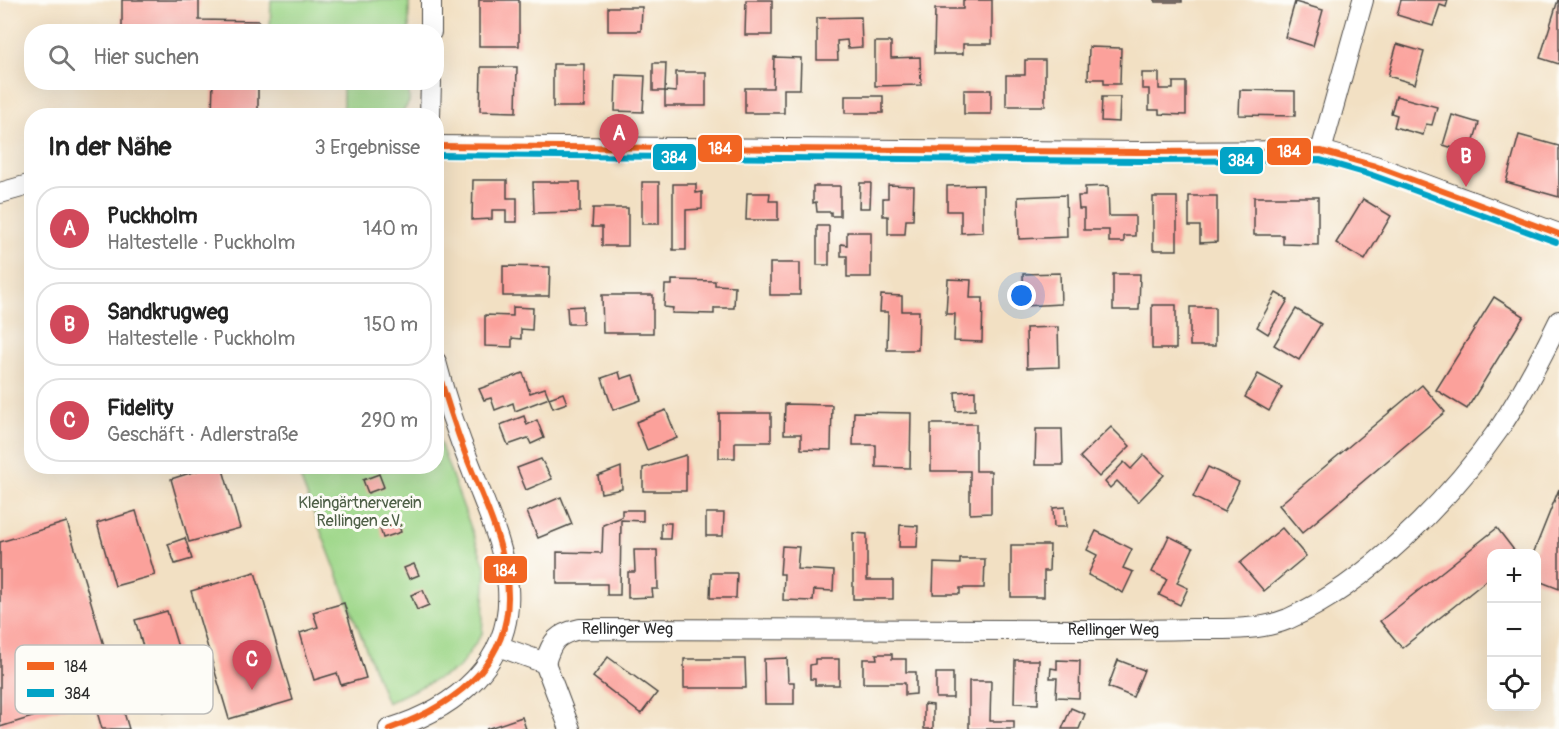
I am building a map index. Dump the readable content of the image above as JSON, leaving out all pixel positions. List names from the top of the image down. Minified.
{"streets":{"street":["Rellinger Weg"]},"parks":["Kleingärtnerverein Rellingen e.V."],"lines":["transit line 184","transit line 384"],"legend":["184","384"],"page":{"search":"Hier suchen","heading":["In der Nähe","3 Ergebnisse"],"pins":["A","B","C"],"list":[{"mark":"A","name":"Puckholm","note":"Haltestelle · Puckholm","value":"140 m"},{"mark":"B","name":"Sandkrugweg","note":"Haltestelle · Puckholm","value":"150 m"},{"mark":"C","name":"Fidelity","note":"Geschäft · Adlerstraße","value":"290 m"}],"map_buttons":["+","−"]}}
